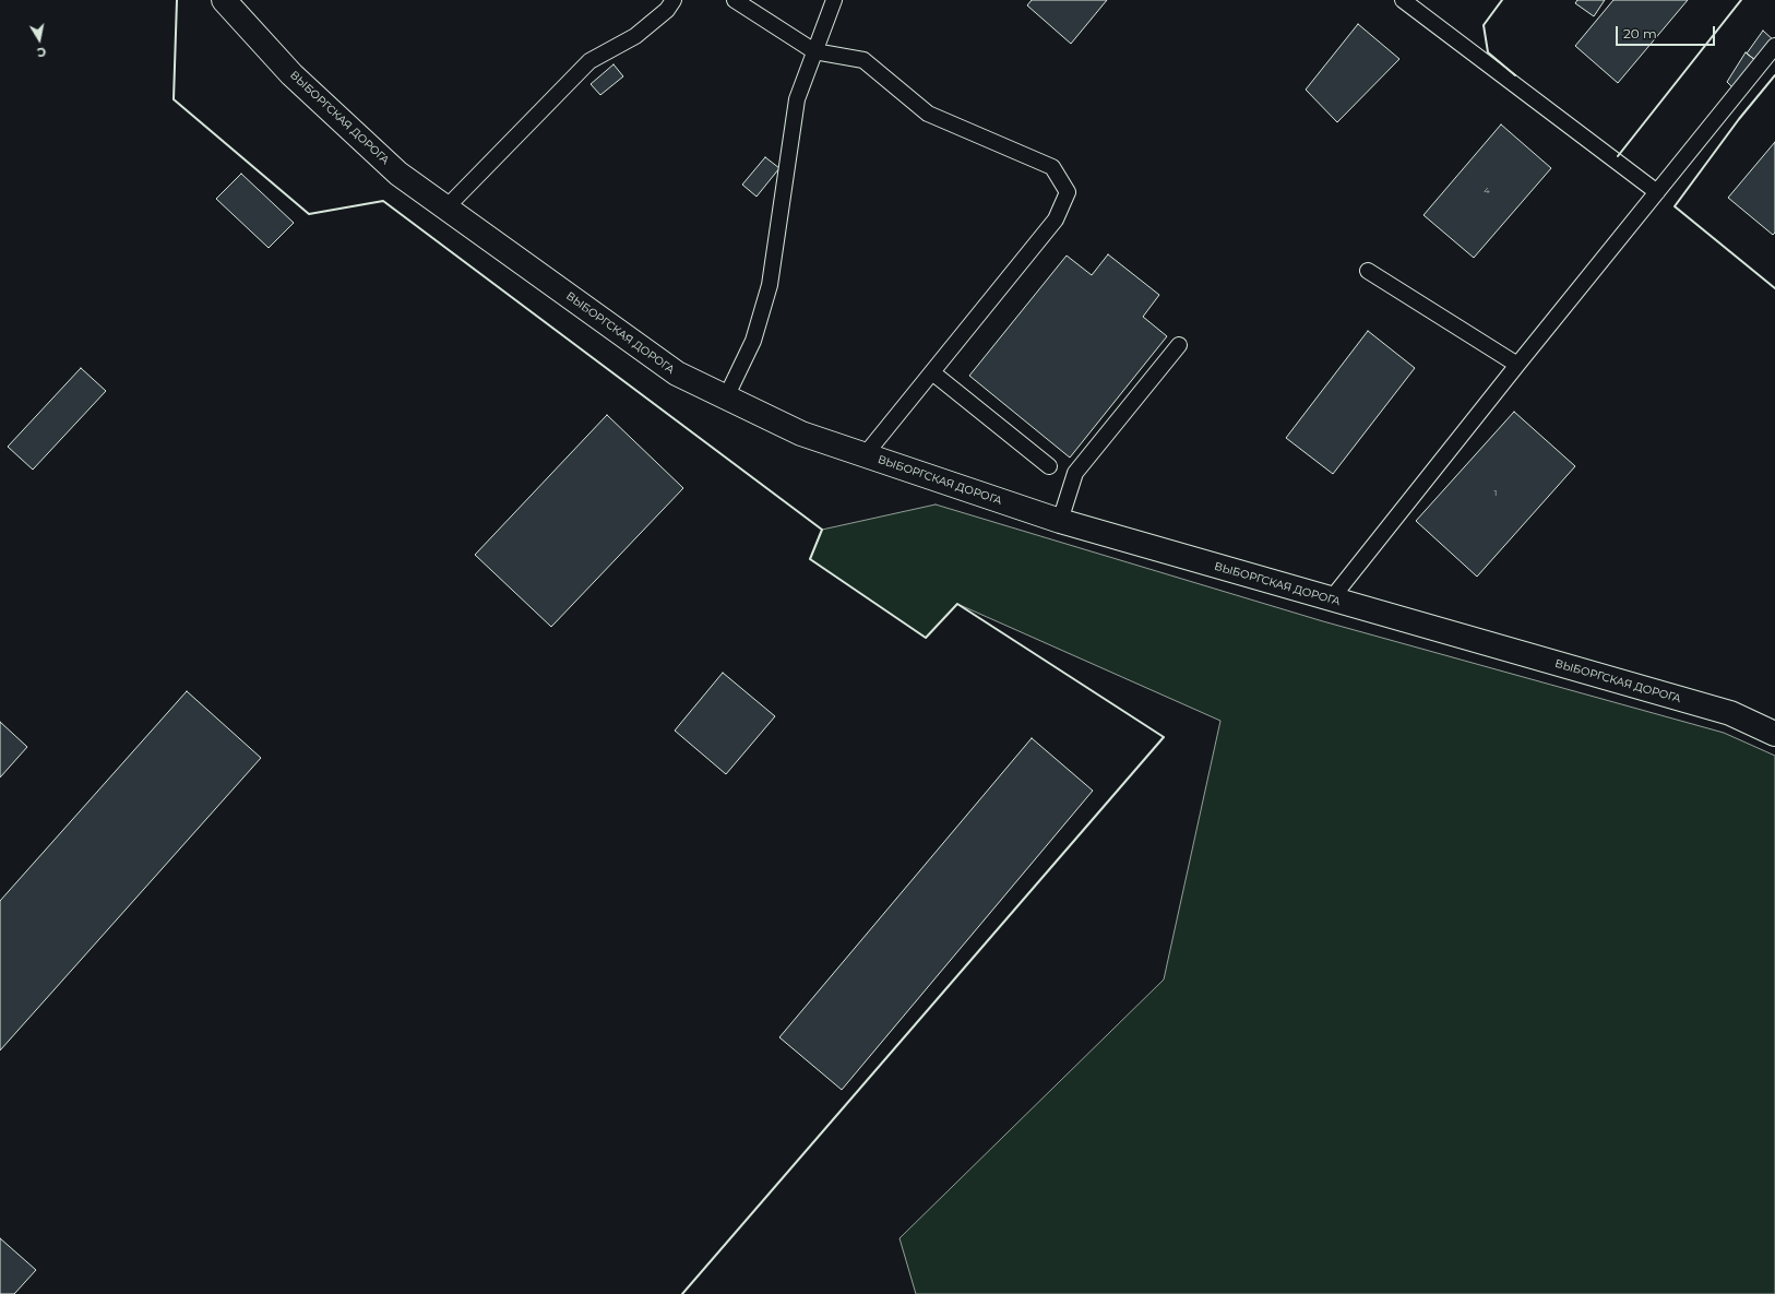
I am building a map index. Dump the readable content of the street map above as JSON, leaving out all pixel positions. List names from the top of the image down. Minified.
{"streets":{"street":["ВЫБОРГСКАЯ ДОРОГА"]},"house_numbers":["4","1"],"scale_bar":"20 m","north":"bottom"}
